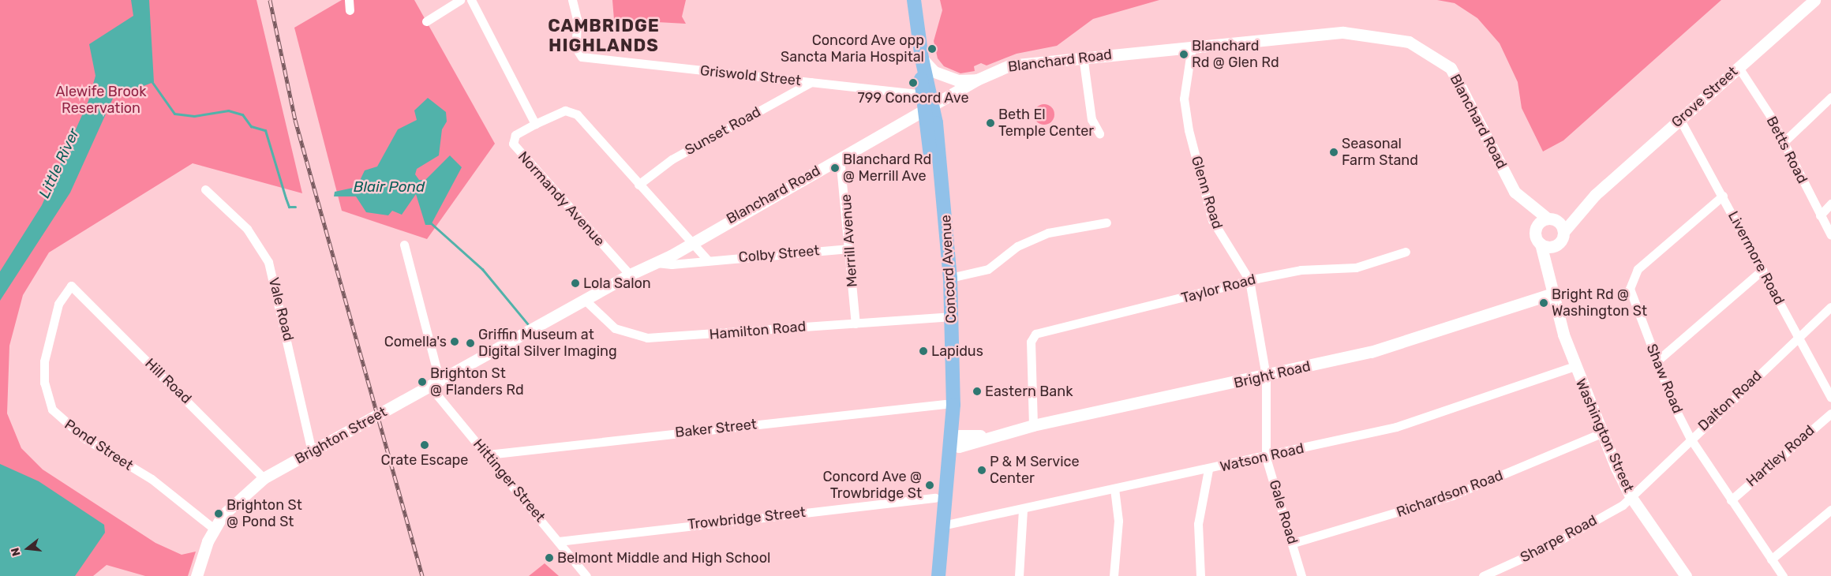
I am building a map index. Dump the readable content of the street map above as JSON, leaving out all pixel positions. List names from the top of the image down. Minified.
{"streets":{"main road":["Concord Avenue"],"street":["Blanchard Road","Griswold Street","Grove Street","Sunset Road","Betts Road","Glenn Road","Normandy Avenue","Merrill Avenue","Colby Street","Livermore Road","Taylor Road","Vale Road","Hamilton Road","Bright Road","Shaw Road","Hill Road","Dalton Road","Baker Street","Brighton Street","Washington Street","Pond Street","Hartley Road","Watson Road","Hittinger Street","Richardson Road","Gale Road","Trowbridge Street","Sharpe Road"]},"crossings":[["Blanchard Road","Grove Street"],["Blanchard Road","Glenn Road"],["Blanchard Road","Normandy Avenue"],["Blanchard Road","Merrill Avenue"],["Blanchard Road","Colby Street"],["Blanchard Road","Concord Avenue"],["Blanchard Road","Hamilton Road"],["Blanchard Road","Brighton Street"],["Blanchard Road","Washington Street"],["Griswold Street","Sunset Road"],["Griswold Street","Concord Avenue"],["Grove Street","Betts Road"],["Grove Street","Livermore Road"],["Grove Street","Washington Street"],["Glenn Road","Taylor Road"],["Glenn Road","Bright Road"],["Glenn Road","Gale Road"],["Merrill Avenue","Colby Street"],["Merrill Avenue","Hamilton Road"],["Livermore Road","Shaw Road"],["Livermore Road","Dalton Road"],["Concord Avenue","Hamilton Road"],["Concord Avenue","Bright Road"],["Concord Avenue","Baker Street"],["Concord Avenue","Watson Road"],["Concord Avenue","Trowbridge Street"],["Taylor Road","Bright Road"],["Vale Road","Brighton Street"],["Bright Road","Washington Street"],["Bright Road","Gale Road"],["Shaw Road","Dalton Road"],["Shaw Road","Hartley Road"],["Hill Road","Brighton Street"],["Hill Road","Pond Street"],["Dalton Road","Washington Street"],["Dalton Road","Sharpe Road"],["Baker Street","Hittinger Street"],["Brighton Street","Pond Street"],["Brighton Street","Hittinger Street"],["Washington Street","Watson Road"],["Washington Street","Richardson Road"],["Washington Street","Sharpe Road"],["Watson Road","Gale Road"],["Hittinger Street","Trowbridge Street"],["Richardson Road","Gale Road"]],"districts":["CAMBRIDGE HIGHLANDS"],"water":["Little River","Blair Pond"],"parks":["Alewife Brook Reservation"],"places":["Concord Ave opp Sancta Maria Hospital","Blanchard Rd @ Glen Rd","799 Concord Ave","Beth El Temple Center","Seasonal Farm Stand","Blanchard Rd @ Merrill Ave","Lola Salon","Bright Rd @ Washington St","Comella's","Griffin Museum at Digital Silver Imaging","Lapidus","Brighton St @ Flanders Rd","Eastern Bank","Crate Escape","P & M Service Center","Concord Ave @ Trowbridge St","Brighton St @ Pond St","Belmont Middle and High School"],"north":"left"}
